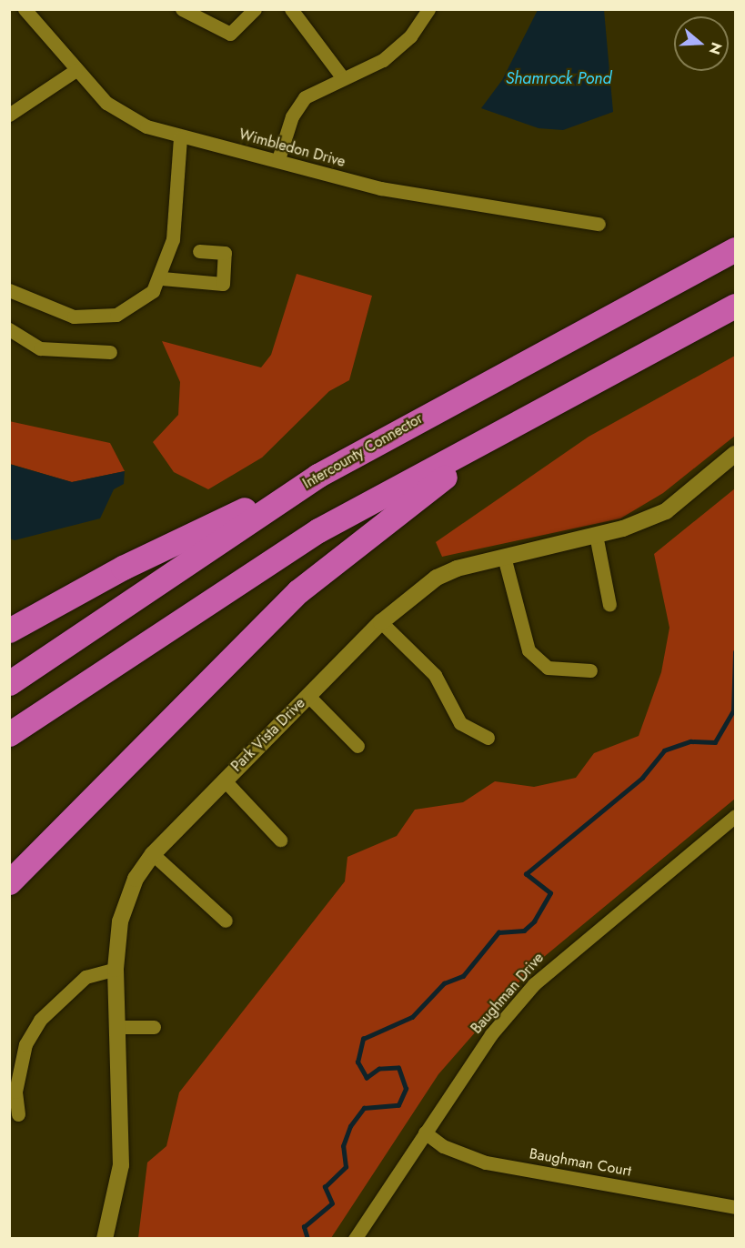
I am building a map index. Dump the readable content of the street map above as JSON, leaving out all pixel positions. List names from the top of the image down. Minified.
{"streets":{"highway":["Intercounty Connector"],"street":["Wimbledon Drive","Park Vista Drive","Baughman Drive","Baughman Court"]},"crossings":[["Baughman Drive","Baughman Court"]],"water":["Shamrock Pond"],"north":"right"}
